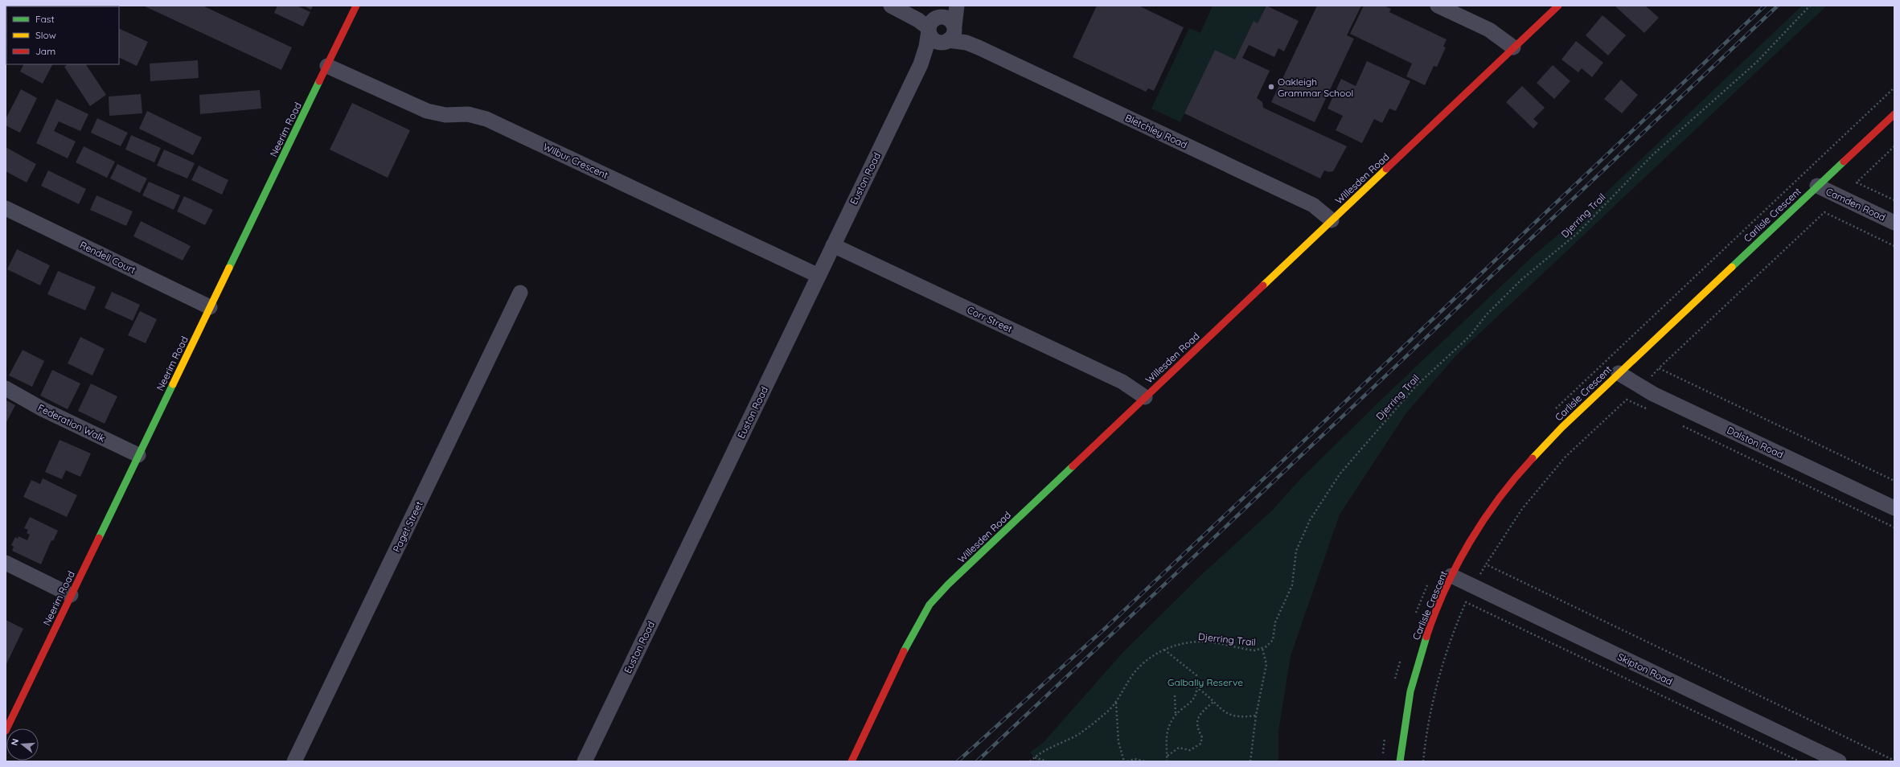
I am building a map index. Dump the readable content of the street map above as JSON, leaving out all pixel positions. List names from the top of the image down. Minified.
{"streets":{"street":["Neerim Road","Bletchley Road","Wilbur Crescent","Euston Road","Willesden Road","Camden Road","Carlisle Crescent","Rendell Court","Corr Street","Federation Walk","Dalston Road","Paget Street","Skipton Road"],"path":["Djerring Trail"]},"crossings":[["Neerim Road","Wilbur Crescent"],["Neerim Road","Rendell Court"],["Neerim Road","Federation Walk"],["Bletchley Road","Euston Road"],["Bletchley Road","Willesden Road"],["Wilbur Crescent","Euston Road"],["Euston Road","Corr Street"],["Willesden Road","Corr Street"],["Camden Road","Carlisle Crescent"],["Carlisle Crescent","Dalston Road"],["Carlisle Crescent","Skipton Road"]],"parks":["Galbally Reserve"],"places":["Oakleigh Grammar School"],"legend":["Fast","Slow","Jam"],"north":"left"}
